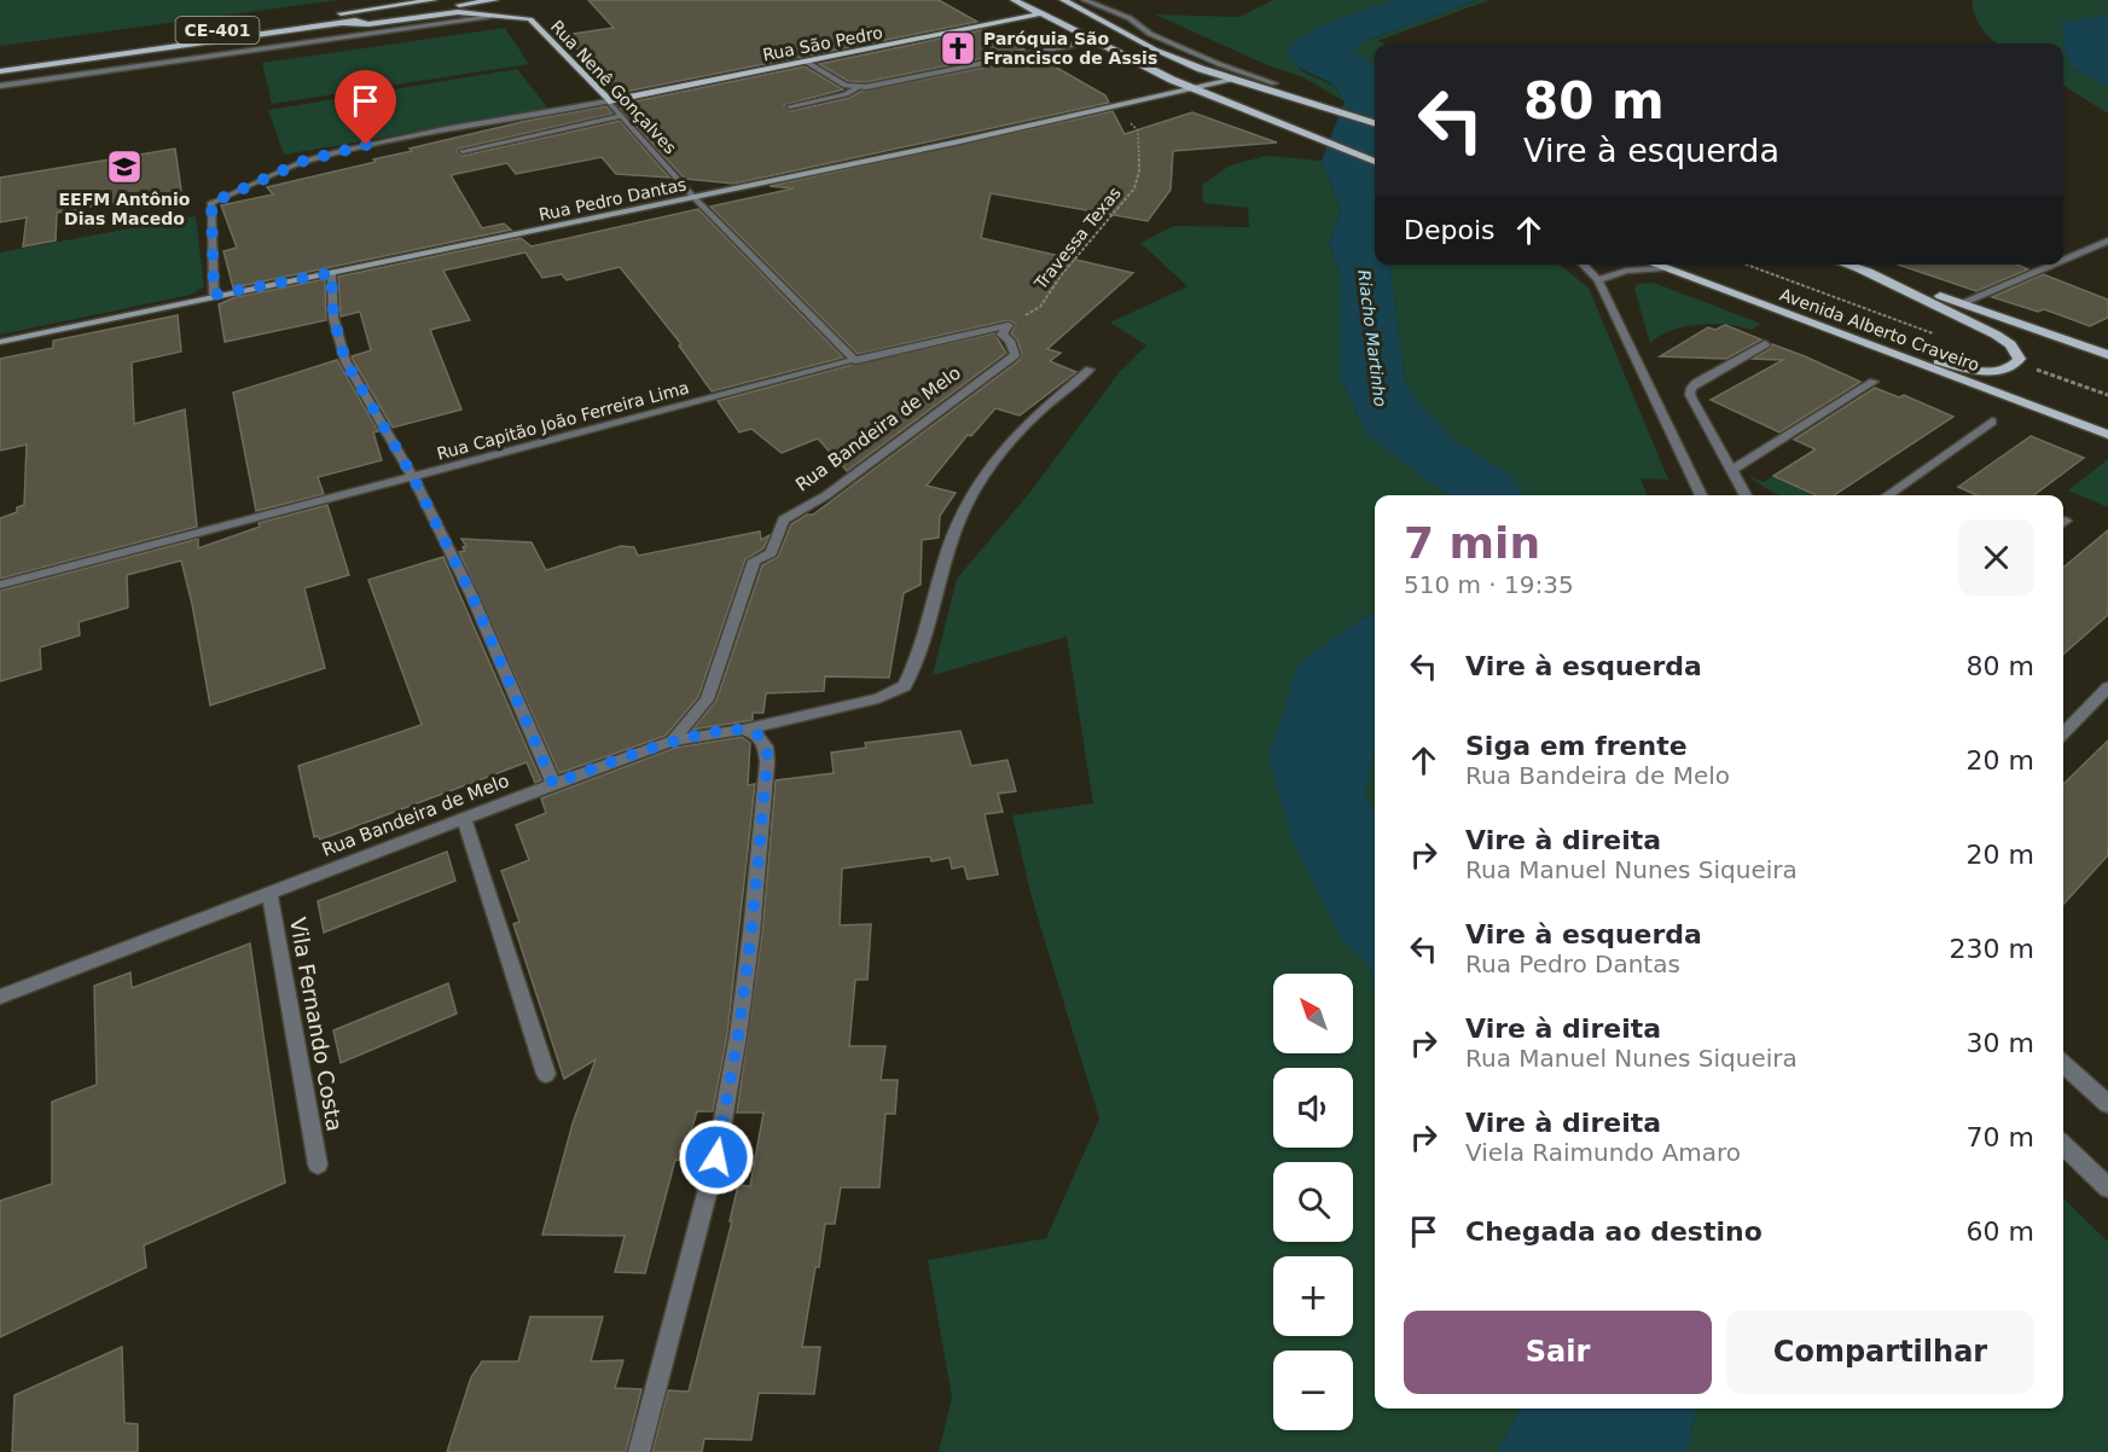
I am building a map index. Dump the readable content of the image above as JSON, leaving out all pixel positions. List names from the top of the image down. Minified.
{"streets":{"main road":["CE-401","Rua São Pedro","Rua Nenê Gonçalves","Rua Pedro Dantas","Avenida Alberto Craveiro"],"street":["Rua Capitão João Ferreira Lima","Rua Bandeira de Melo","Vila Fernando Costa"],"path":["Travessa Texas"]},"crossings":[["CE-401","Rua Nenê Gonçalves"],["Rua São Pedro","Rua Nenê Gonçalves"],["Rua Nenê Gonçalves","Rua Pedro Dantas"],["Rua Nenê Gonçalves","Rua Capitão João Ferreira Lima"],["Travessa Texas","Rua Capitão João Ferreira Lima"],["Travessa Texas","Rua Bandeira de Melo"],["Rua Capitão João Ferreira Lima","Rua Bandeira de Melo"],["Rua Bandeira de Melo","Vila Fernando Costa"]],"water":["Riacho Martinho"],"places":{"church":["Paróquia São Francisco de Assis"],"school or university":["EEFM Antônio Dias Macedo"]},"north":"top left","page":{"turn":["80 m","Vire à esquerda"],"then":"Depois","heading":["7 min","510 m · 19:35"],"list":[{"name":"Vire à esquerda","value":"80 m"},{"name":"Siga em frente","note":"Rua Bandeira de Melo","value":"20 m"},{"name":"Vire à direita","note":"Rua Manuel Nunes Siqueira","value":"20 m"},{"name":"Vire à esquerda","note":"Rua Pedro Dantas","value":"230 m"},{"name":"Vire à direita","note":"Rua Manuel Nunes Siqueira","value":"30 m"},{"name":"Vire à direita","note":"Viela Raimundo Amaro","value":"70 m"},{"name":"Chegada ao destino","value":"60 m"}],"map_buttons":["+","−"],"buttons":["Sair","Compartilhar"]}}
